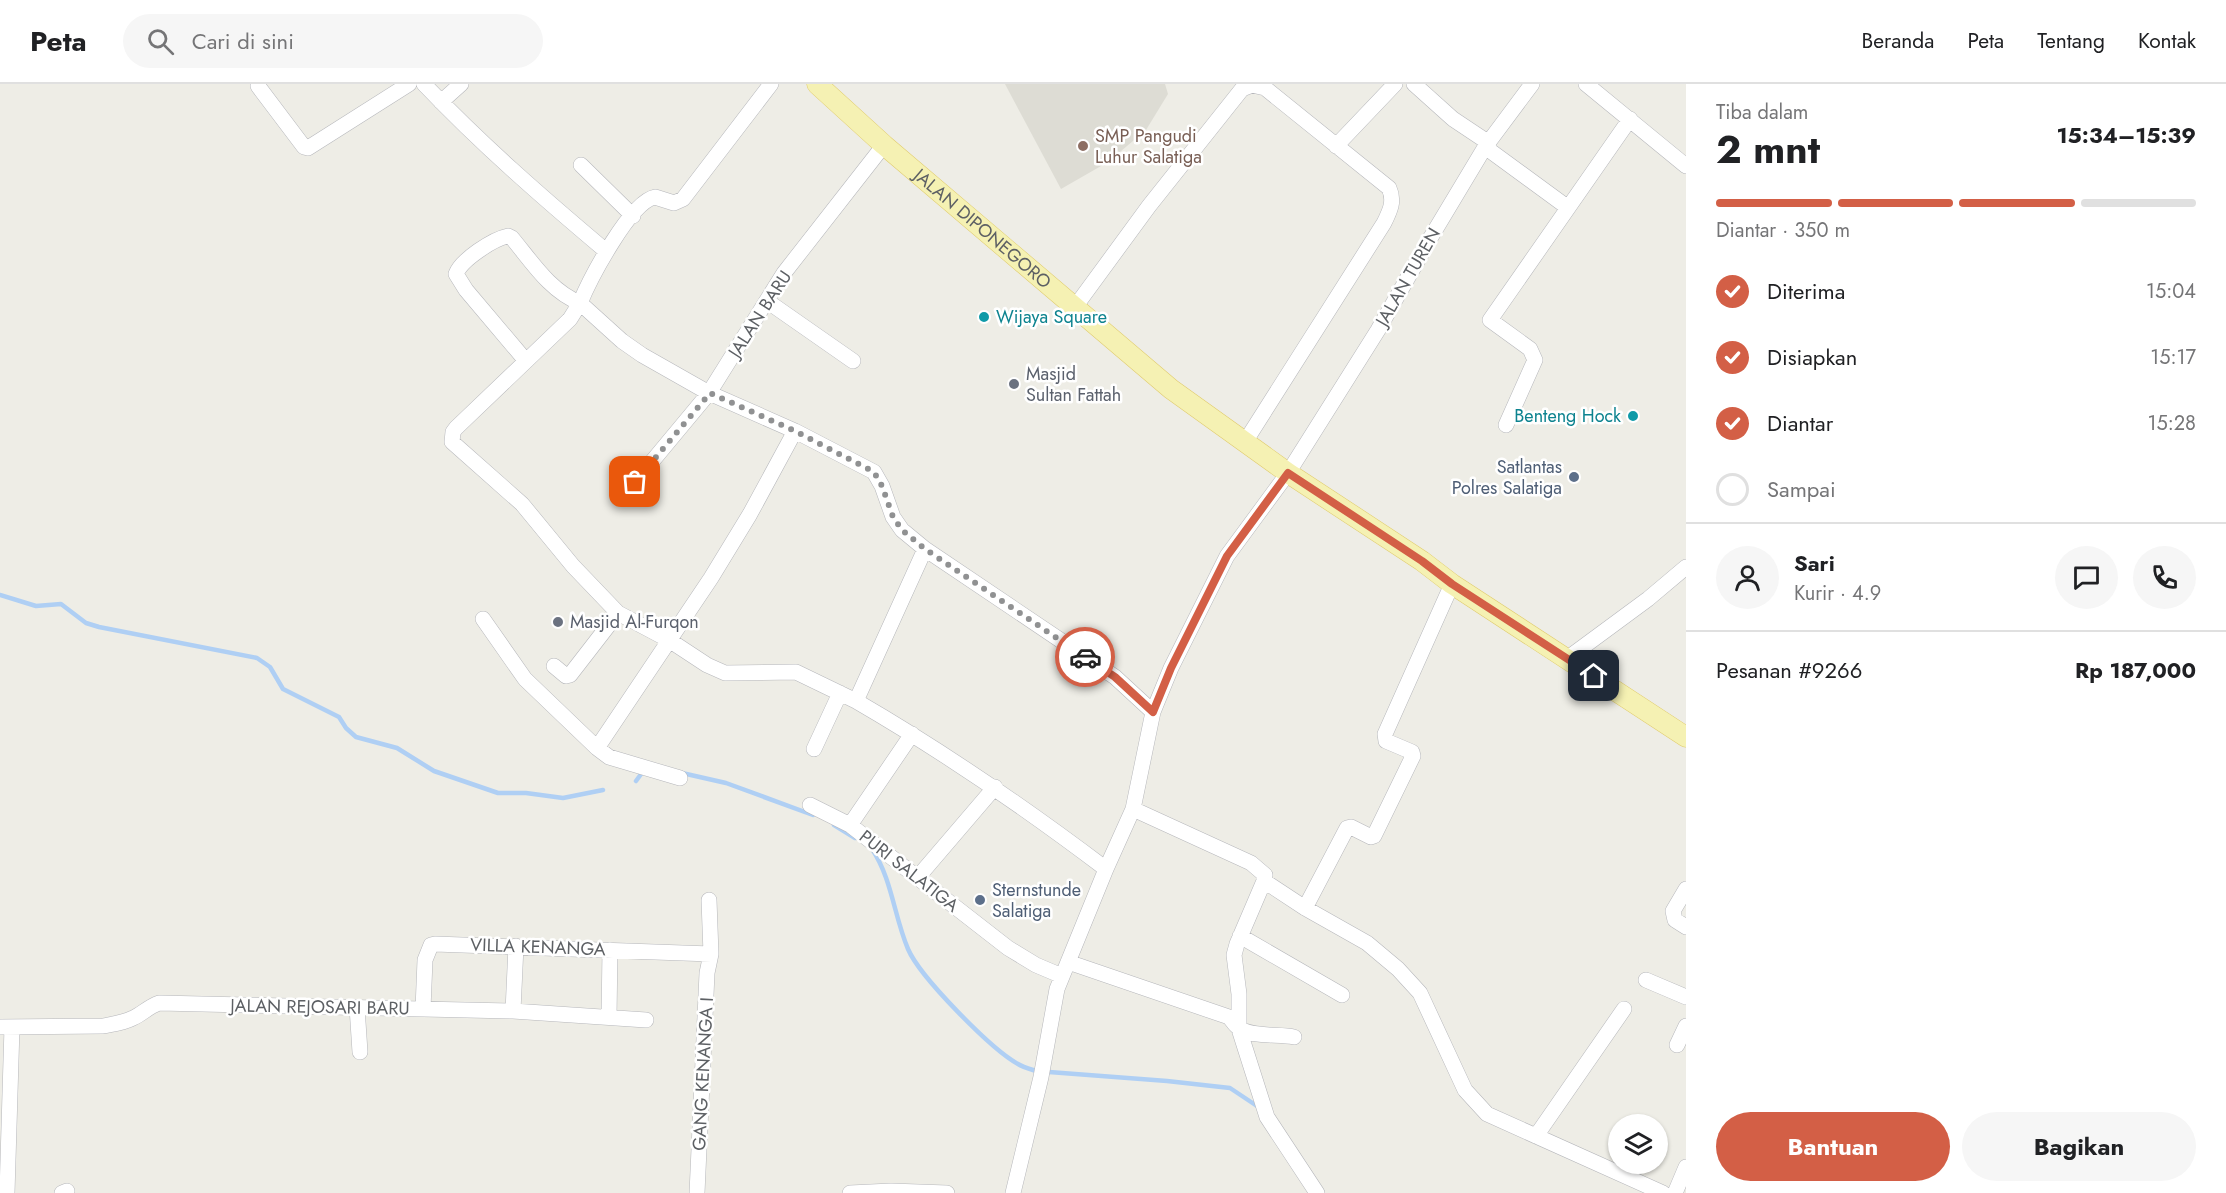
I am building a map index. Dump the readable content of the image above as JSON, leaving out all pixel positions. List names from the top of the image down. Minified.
{"streets":{"main road":["JALAN DIPONEGORO"],"street":["JALAN TUREN","JALAN BARU","PURI SALATIGA","VILLA KENANGA","JALAN REJOSARI BARU","GANG KENANGA I"]},"crossings":[["JALAN DIPONEGORO","JALAN TUREN"],["JALAN DIPONEGORO","JALAN BARU"],["JALAN TUREN","PURI SALATIGA"],["VILLA KENANGA","JALAN REJOSARI BARU"],["VILLA KENANGA","GANG KENANGA I"]],"places":["SMP Pangudi Luhur Salatiga","Wijaya Square","Masjid Sultan Fattah","Benteng Hock","Satlantas Polres Salatiga","Masjid Al-Furqon","Sternstunde Salatiga"],"page":{"header":"Peta","search":"Cari di sini","nav":["Beranda","Peta","Tentang","Kontak"],"heading":["2 mnt","Tiba dalam","15:34–15:39"],"panel":["Sari","Kurir · 4.9","Pesanan #9266","Rp 187,000"],"bar":"Diantar · 350 m","list":[["Diterima","15:04"],["Disiapkan","15:17"],["Diantar","15:28"],"Sampai"],"buttons":["Bantuan","Bagikan"]}}
